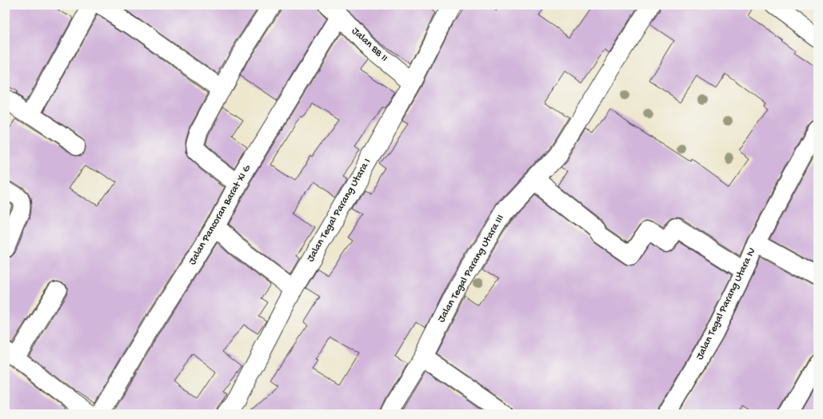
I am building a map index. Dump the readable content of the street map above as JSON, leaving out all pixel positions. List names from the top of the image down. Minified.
{"streets":{"street":["Jalan BB II","Jalan Tegal Parang Utara I","Jalan Pancoran Barat XI G","Jalan Tegal Parang Utara III","Jalan Tegal Parang Utara IV"]},"crossings":[["Jalan BB II","Jalan Tegal Parang Utara I"],["Jalan BB II","Jalan Pancoran Barat XI G"]]}
